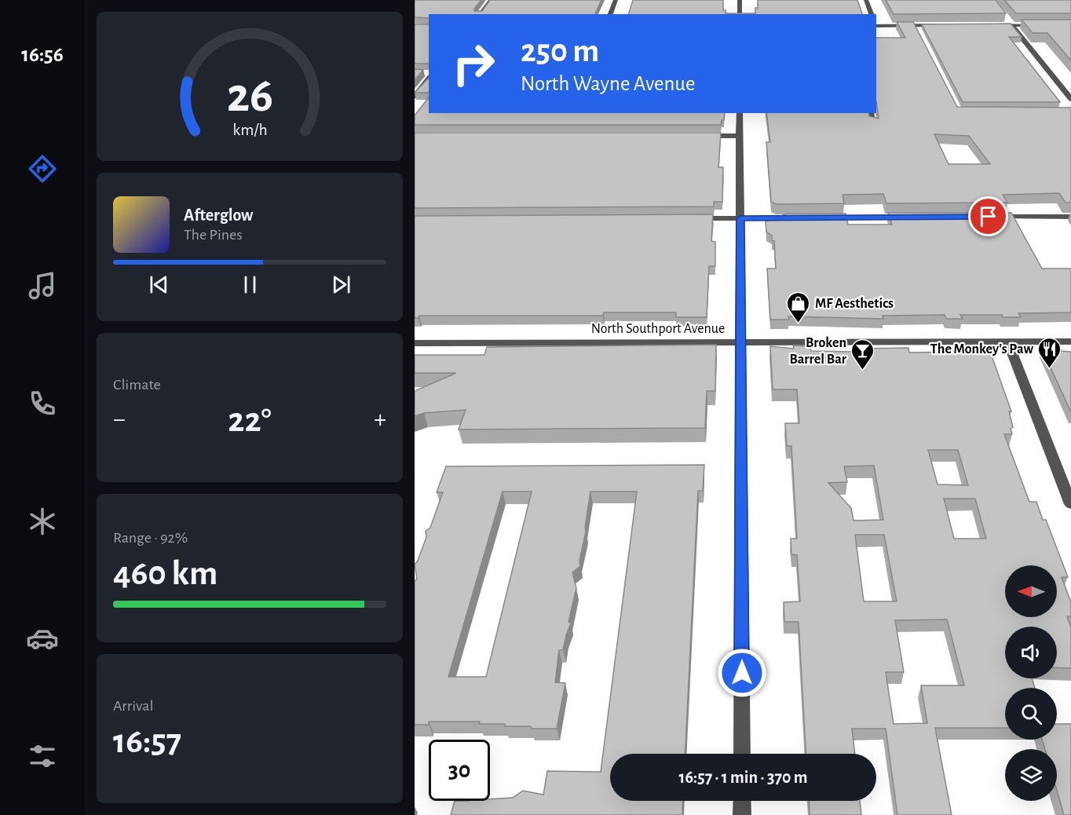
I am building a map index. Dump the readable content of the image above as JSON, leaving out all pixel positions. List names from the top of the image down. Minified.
{"streets":{"street":["North Southport Avenue"]},"places":{"shop":["MF Aesthetics"],"restaurant":["The Monkey's Paw"],"bar":["Broken Barrel Bar"]},"north":"left","page":{"tabs":"16:56","turn":["250 m","North Wayne Avenue"],"song":["Afterglow","The Pines"],"tile":["Climate",["Range · 92%","460 km"],["Arrival","16:57"]],"heat":["−","22°","+"],"limit":"30","trip":"16:57 · 1 min · 370 m","gauge":["26","km/h"]}}
